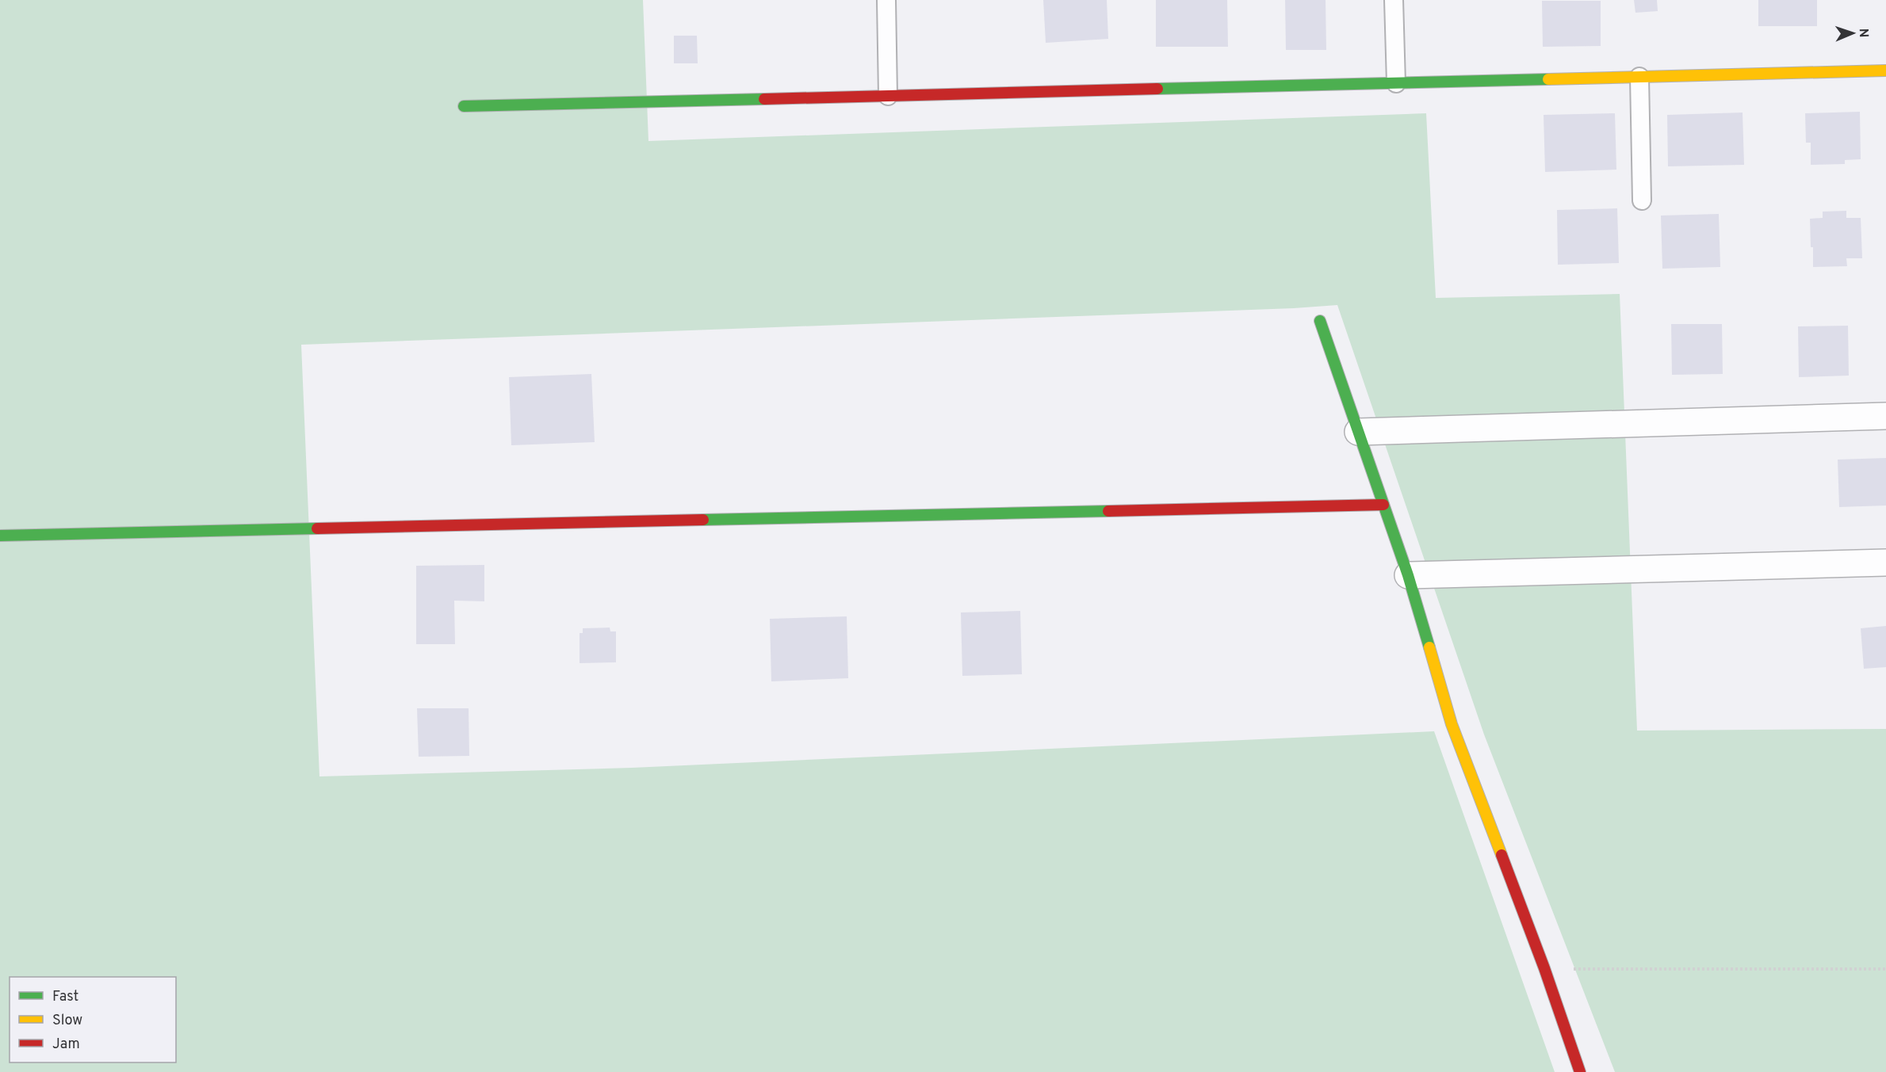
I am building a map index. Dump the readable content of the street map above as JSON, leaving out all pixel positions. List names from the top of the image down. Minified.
{"legend":["Fast","Slow","Jam"],"north":"right"}
